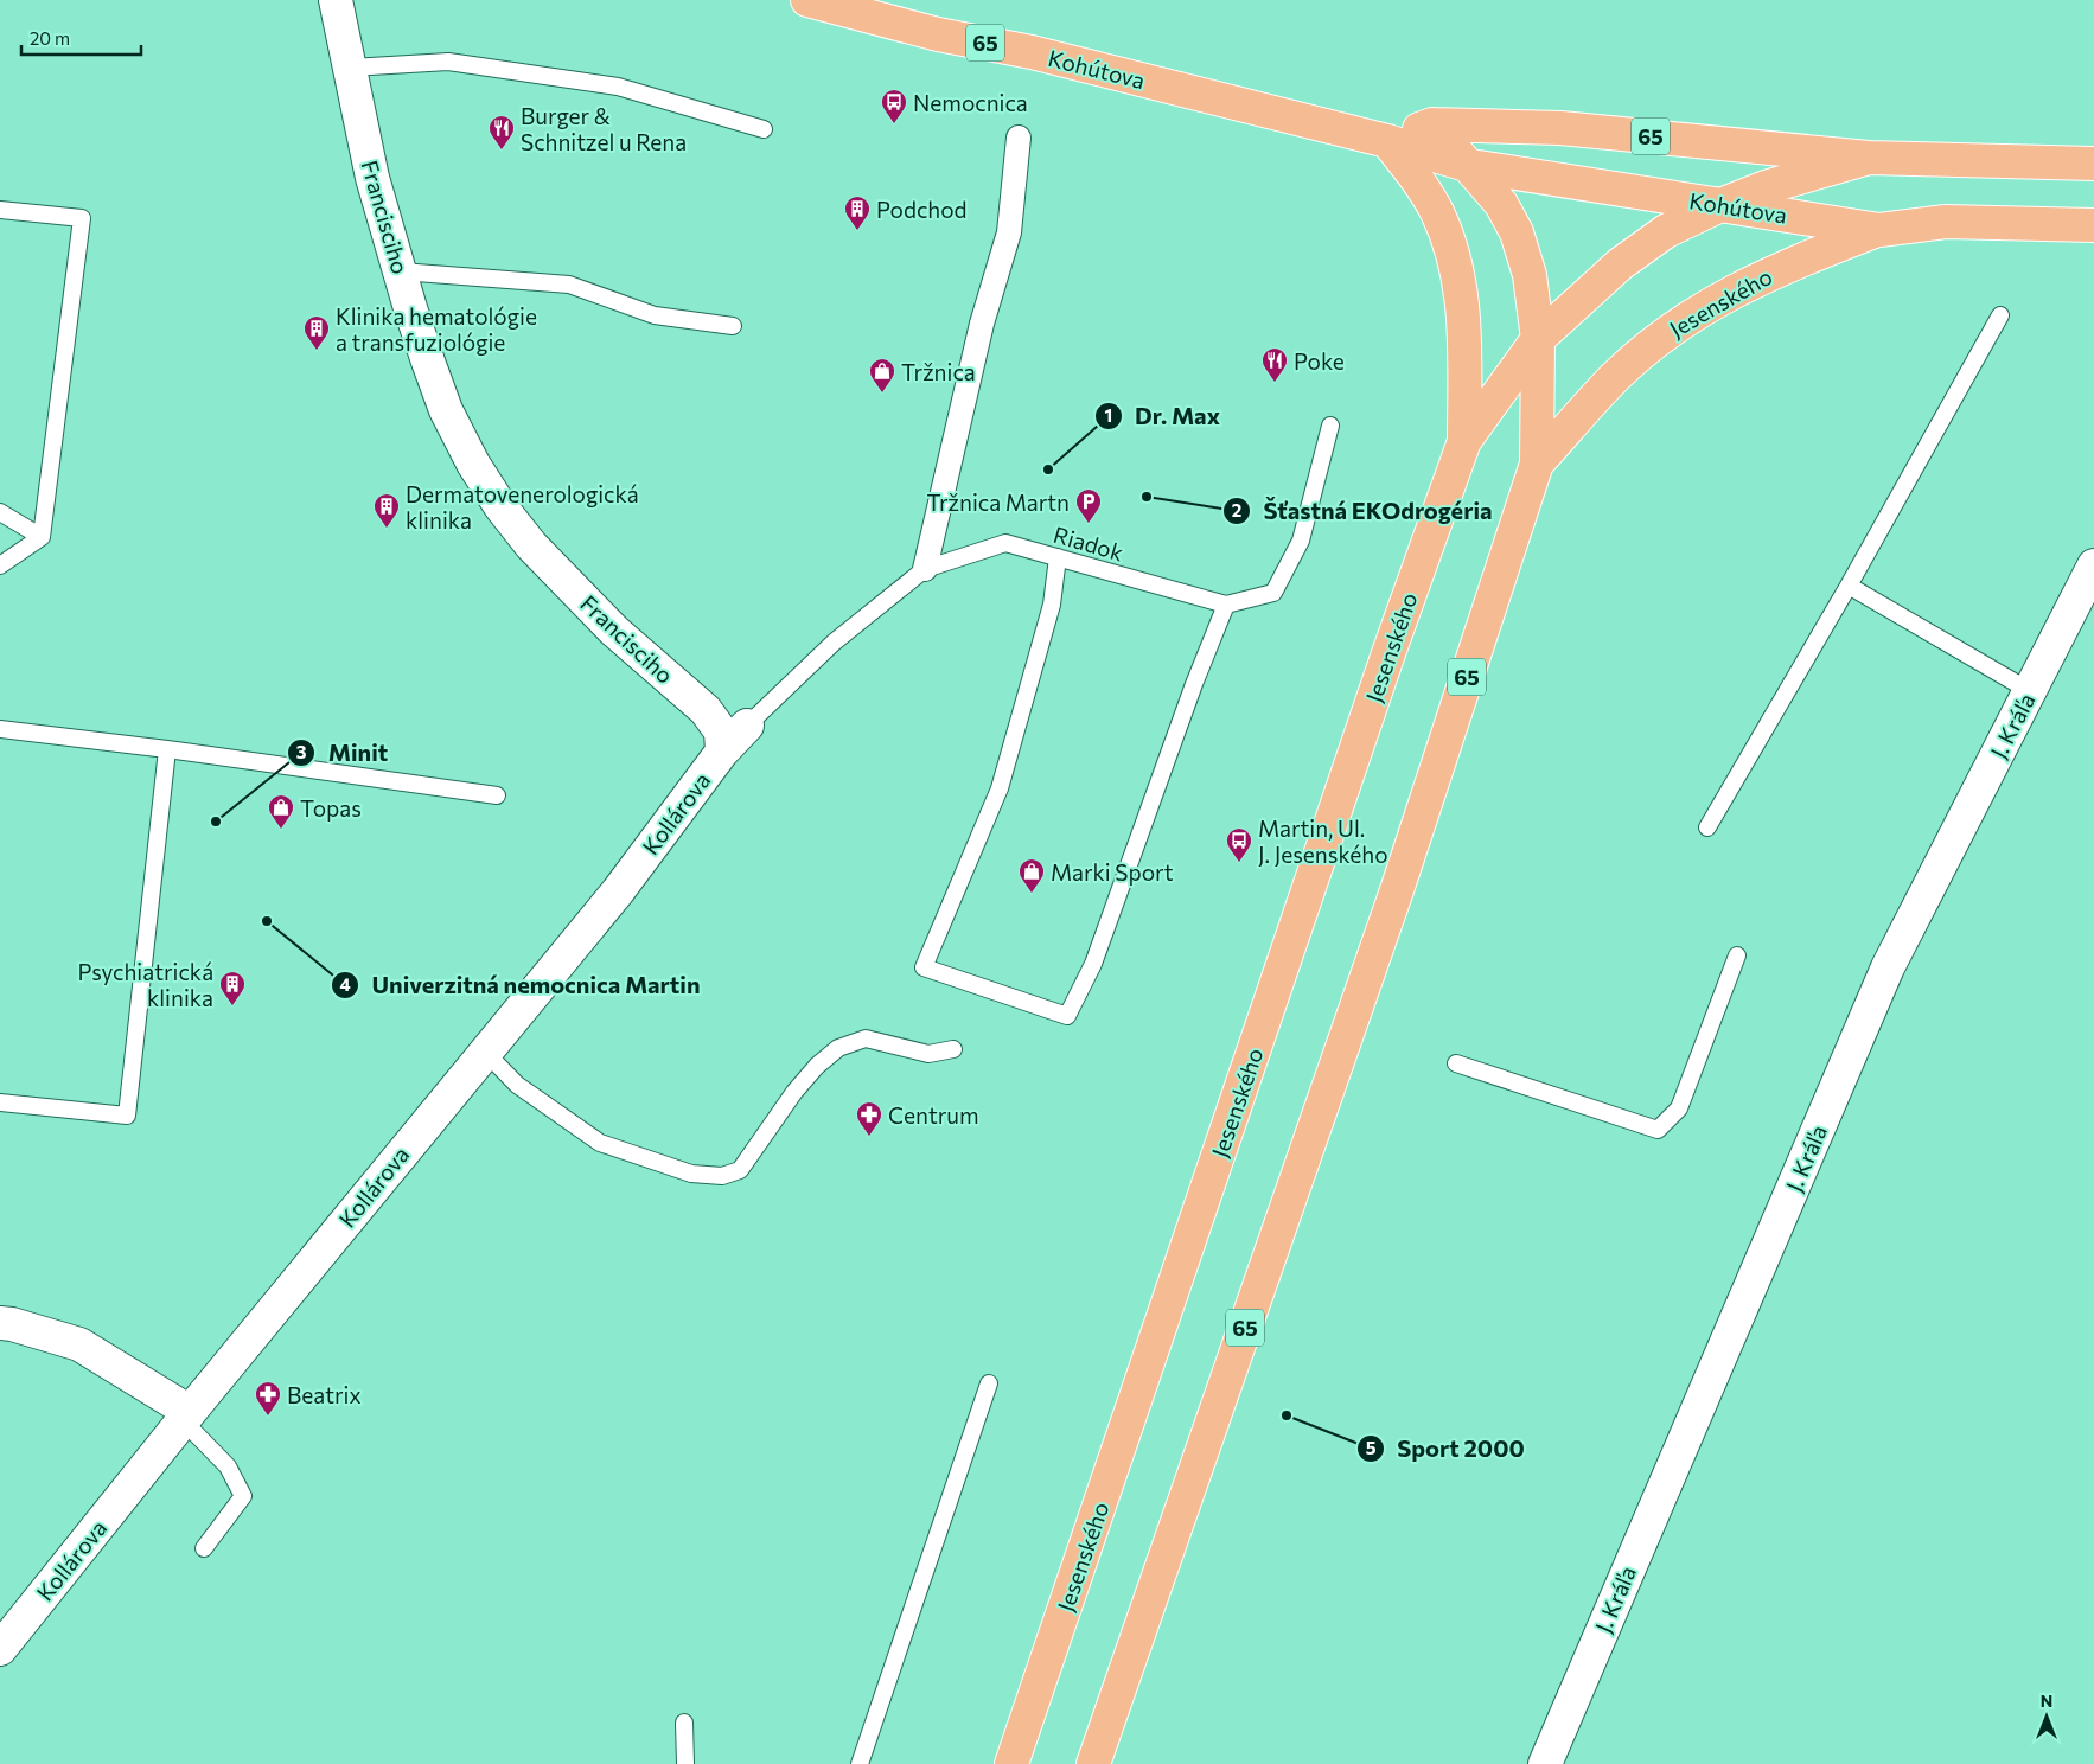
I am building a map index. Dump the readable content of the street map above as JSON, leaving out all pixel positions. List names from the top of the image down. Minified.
{"streets":{"main road":["65","Kohútova","Jesenského"],"street":["Francisciho","J. Kráľa","Kollárova"],"lane":["Riadok"]},"crossings":[["65","Kohútova"],["65","Jesenského"],["Kohútova","Jesenského"],["Francisciho","Kollárova"],["Riadok","Kollárova"]],"places":{"bus stop":["Nemocnica","Martin, Ul. J. Jesenského"],"restaurant":["Burger & Schnitzel u Rena","Poke"],"building":["Podchod","Klinika hematológie a transfuziológie","Dermatovenerologická klinika","Psychiatrická klinika"],"shop":["Tržnica","Topas","Marki Sport"],"other":["Dr. Max","Šťastná EKOdrogéria","Minit","Univerzitná nemocnica Martin","Sport 2000"],"parking":["Tržnica Martn"],"pharmacy":["Centrum","Beatrix"]},"scale_bar":"20 m","north":"top"}
